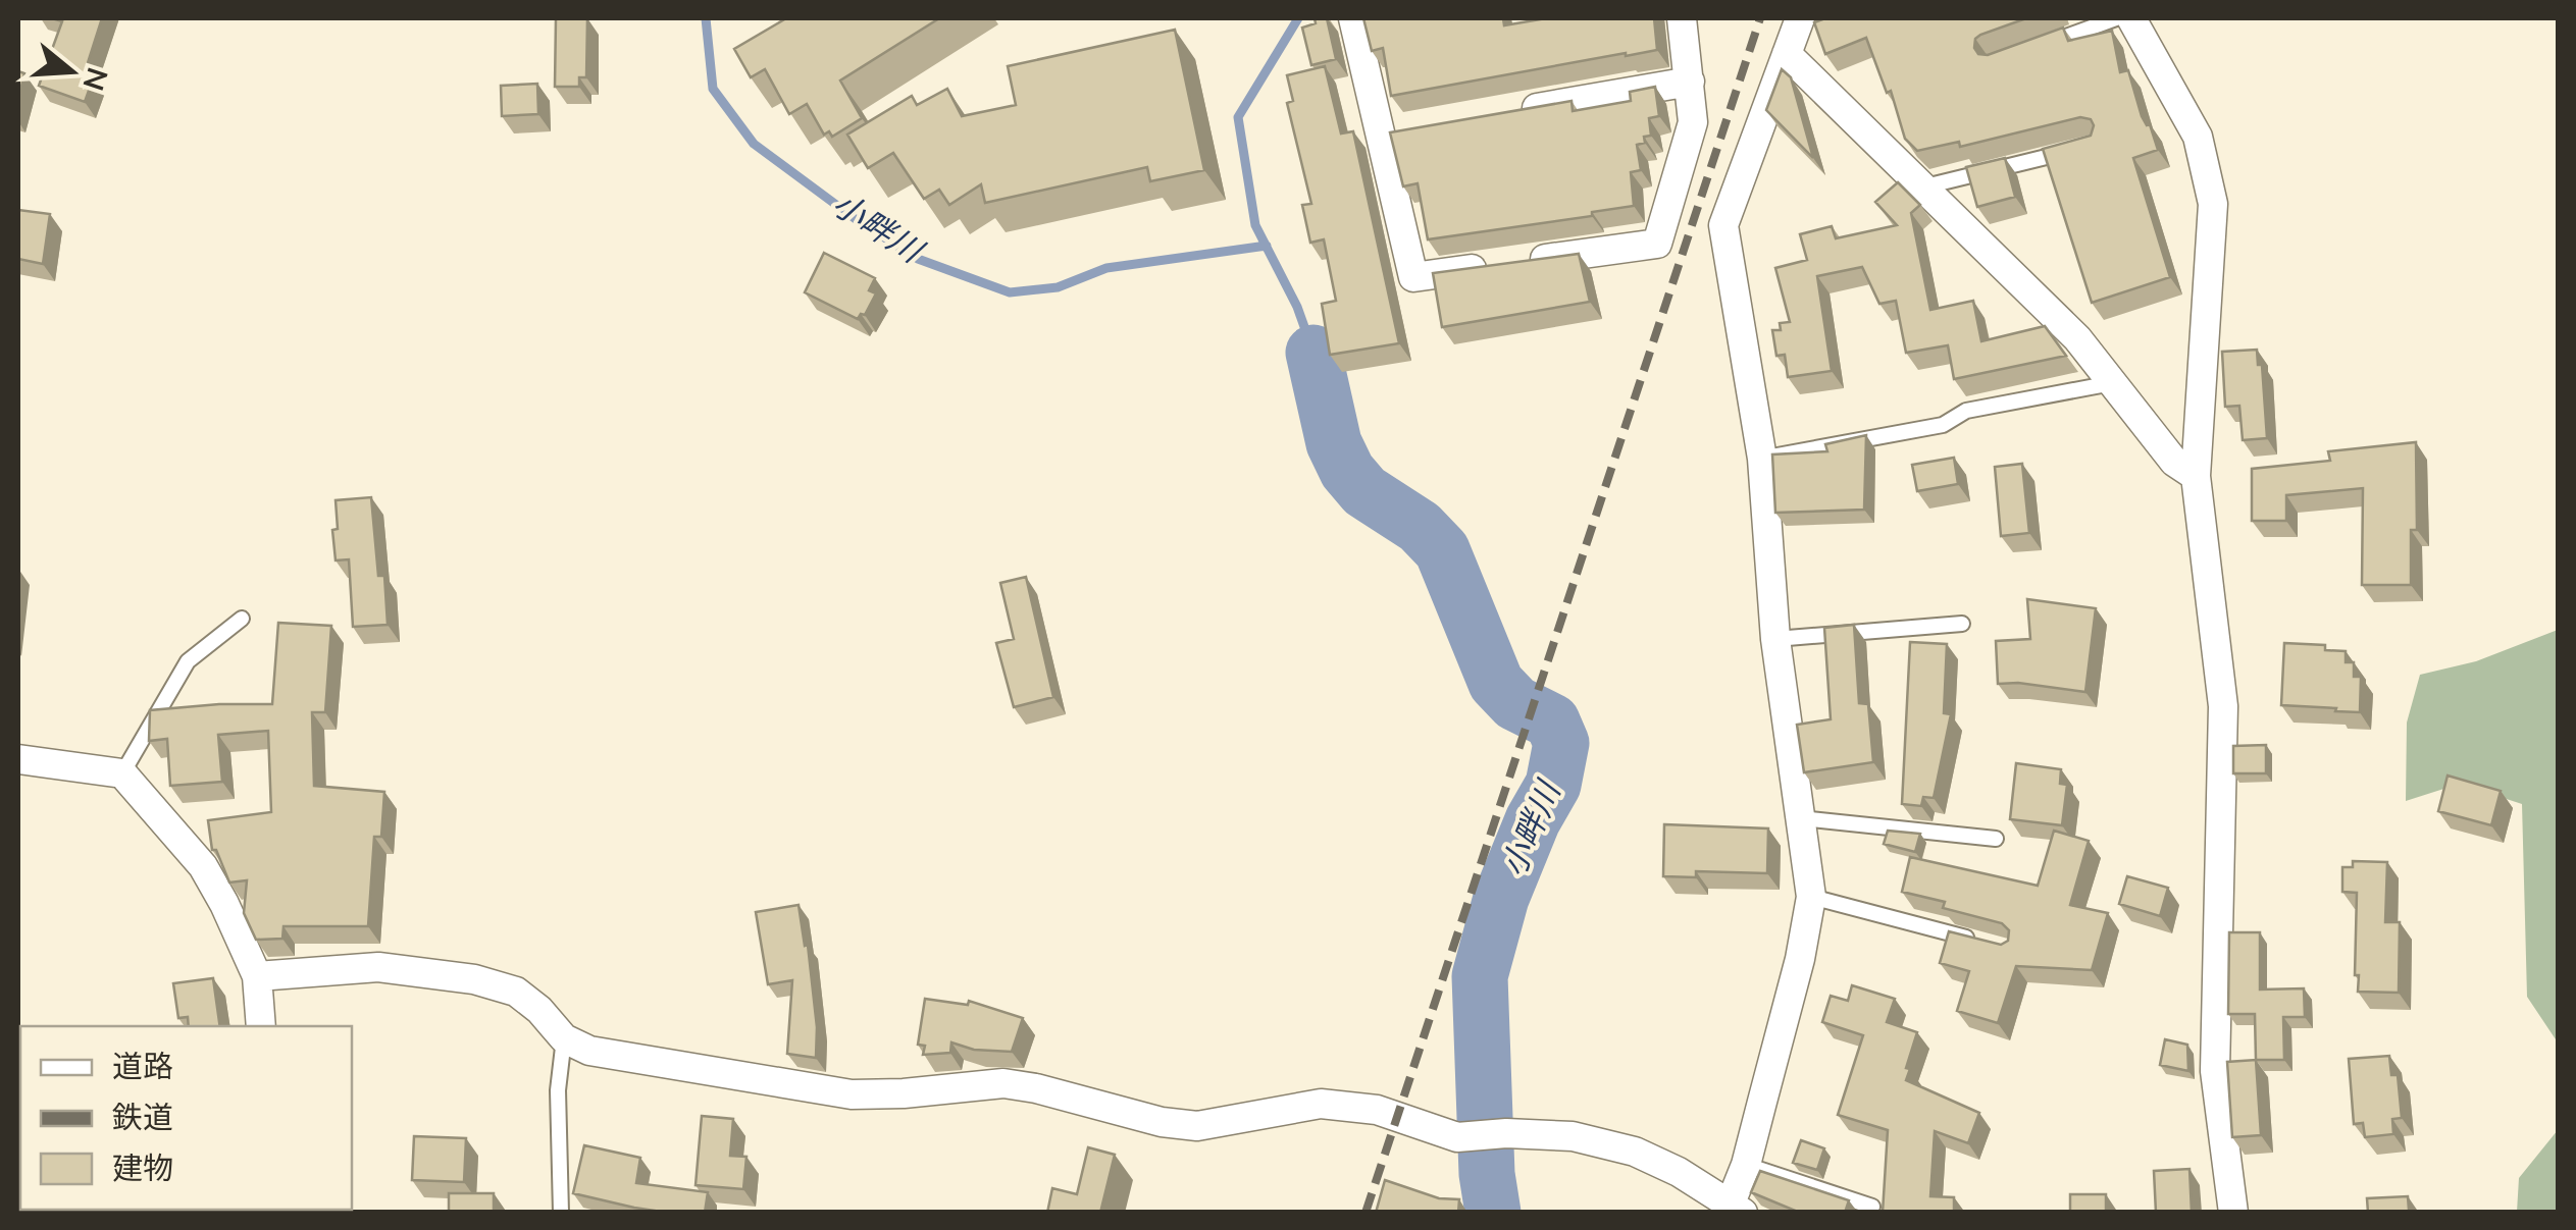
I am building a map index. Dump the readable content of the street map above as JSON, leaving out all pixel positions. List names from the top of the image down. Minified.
{"water":["小畔川"],"legend":["道路","鉄道","建物"],"north":"right"}
